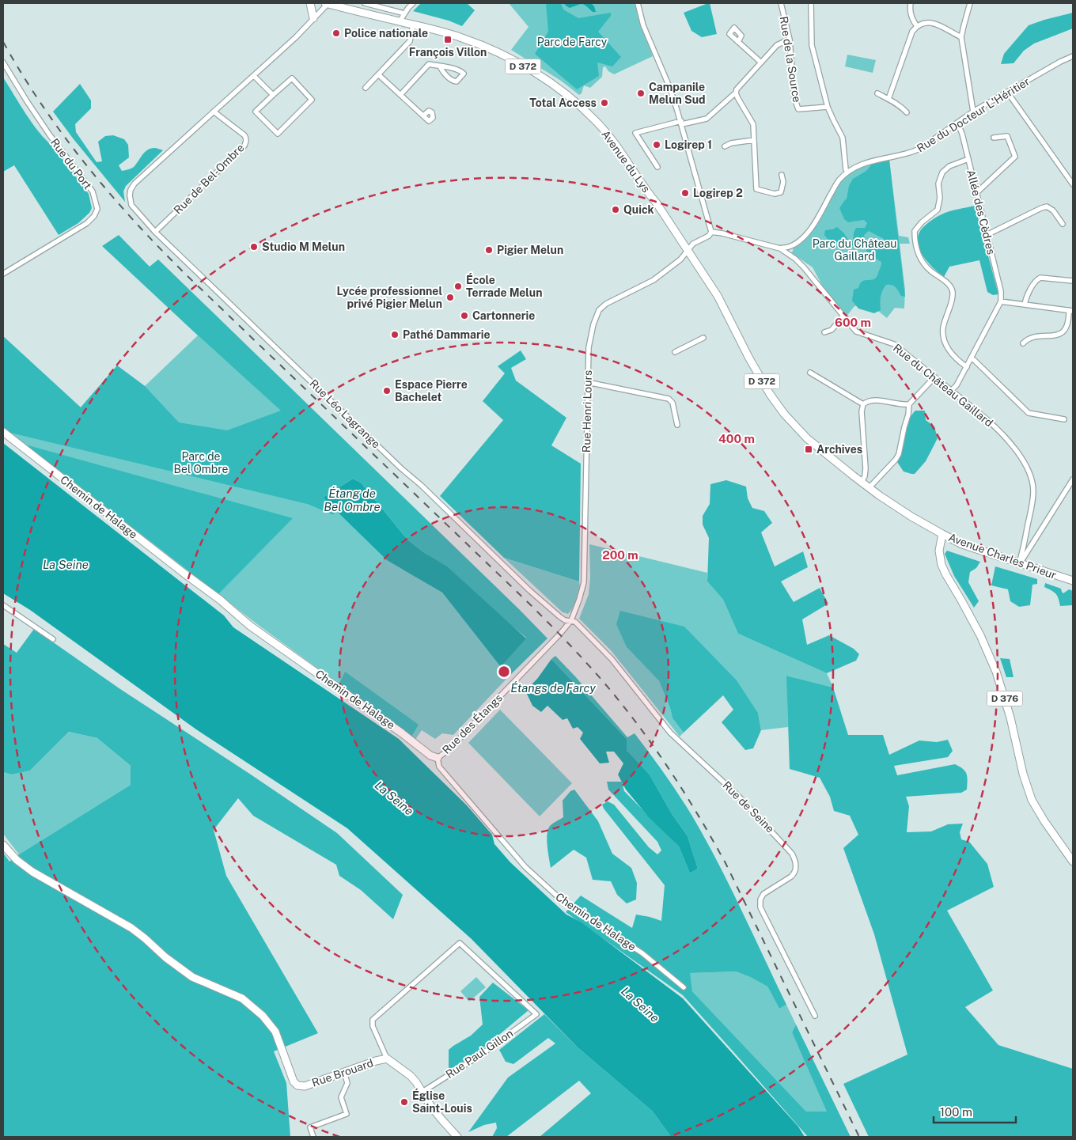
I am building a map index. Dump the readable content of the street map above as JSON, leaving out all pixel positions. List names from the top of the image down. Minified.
{"streets":{"main road":["D 372","Avenue du Lys","Chemin de Halage","Avenue Charles Prieur","D 376","Rue Brouard"],"street":["Rue de la Source","Rue du Docteur L'Héritier","Rue du Port","Rue de Bel-Ombre","Allée des Cèdres","Rue du Château Gaillard","Rue Henri Lours","Rue Léo Lagrange","Rue des Étangs","Rue de Seine","Rue Paul Gillon"]},"crossings":[["D 372","Avenue du Lys"],["Rue du Docteur L'Héritier","Allée des Cèdres"],["Avenue du Lys","Rue Henri Lours"],["Avenue du Lys","Avenue Charles Prieur"],["Rue de Bel-Ombre","Rue Léo Lagrange"],["Rue du Château Gaillard","Avenue Charles Prieur"],["Rue Henri Lours","Rue Léo Lagrange"],["Rue Henri Lours","Avenue Charles Prieur"],["Rue Henri Lours","Rue des Étangs"],["Rue Henri Lours","Rue de Seine"],["Rue Léo Lagrange","Rue des Étangs"],["Rue Léo Lagrange","Rue de Seine"],["Chemin de Halage","Rue des Étangs"],["Avenue Charles Prieur","D 376"],["Rue des Étangs","Rue de Seine"],["Rue Paul Gillon","Rue Brouard"]],"water":["Étang de Bel Ombre","La Seine","Étangs de Farcy"],"parks":["Parc de Farcy","Parc du Château Gaillard","Parc de Bel Ombre"],"places":{"other":["Police nationale","Campanile Melun Sud","Total Access","Logirep 1","Logirep 2","Quick","Studio M Melun","Pigier Melun","École Terrade Melun","Lycée professionnel privé Pigier Melun","Cartonnerie","Pathé Dammarie","Espace Pierre Bachelet","Église Saint-Louis"],"transit":["François Villon","Archives"]},"scale_bar":"100 m","rings":["600 m","400 m","200 m"]}
